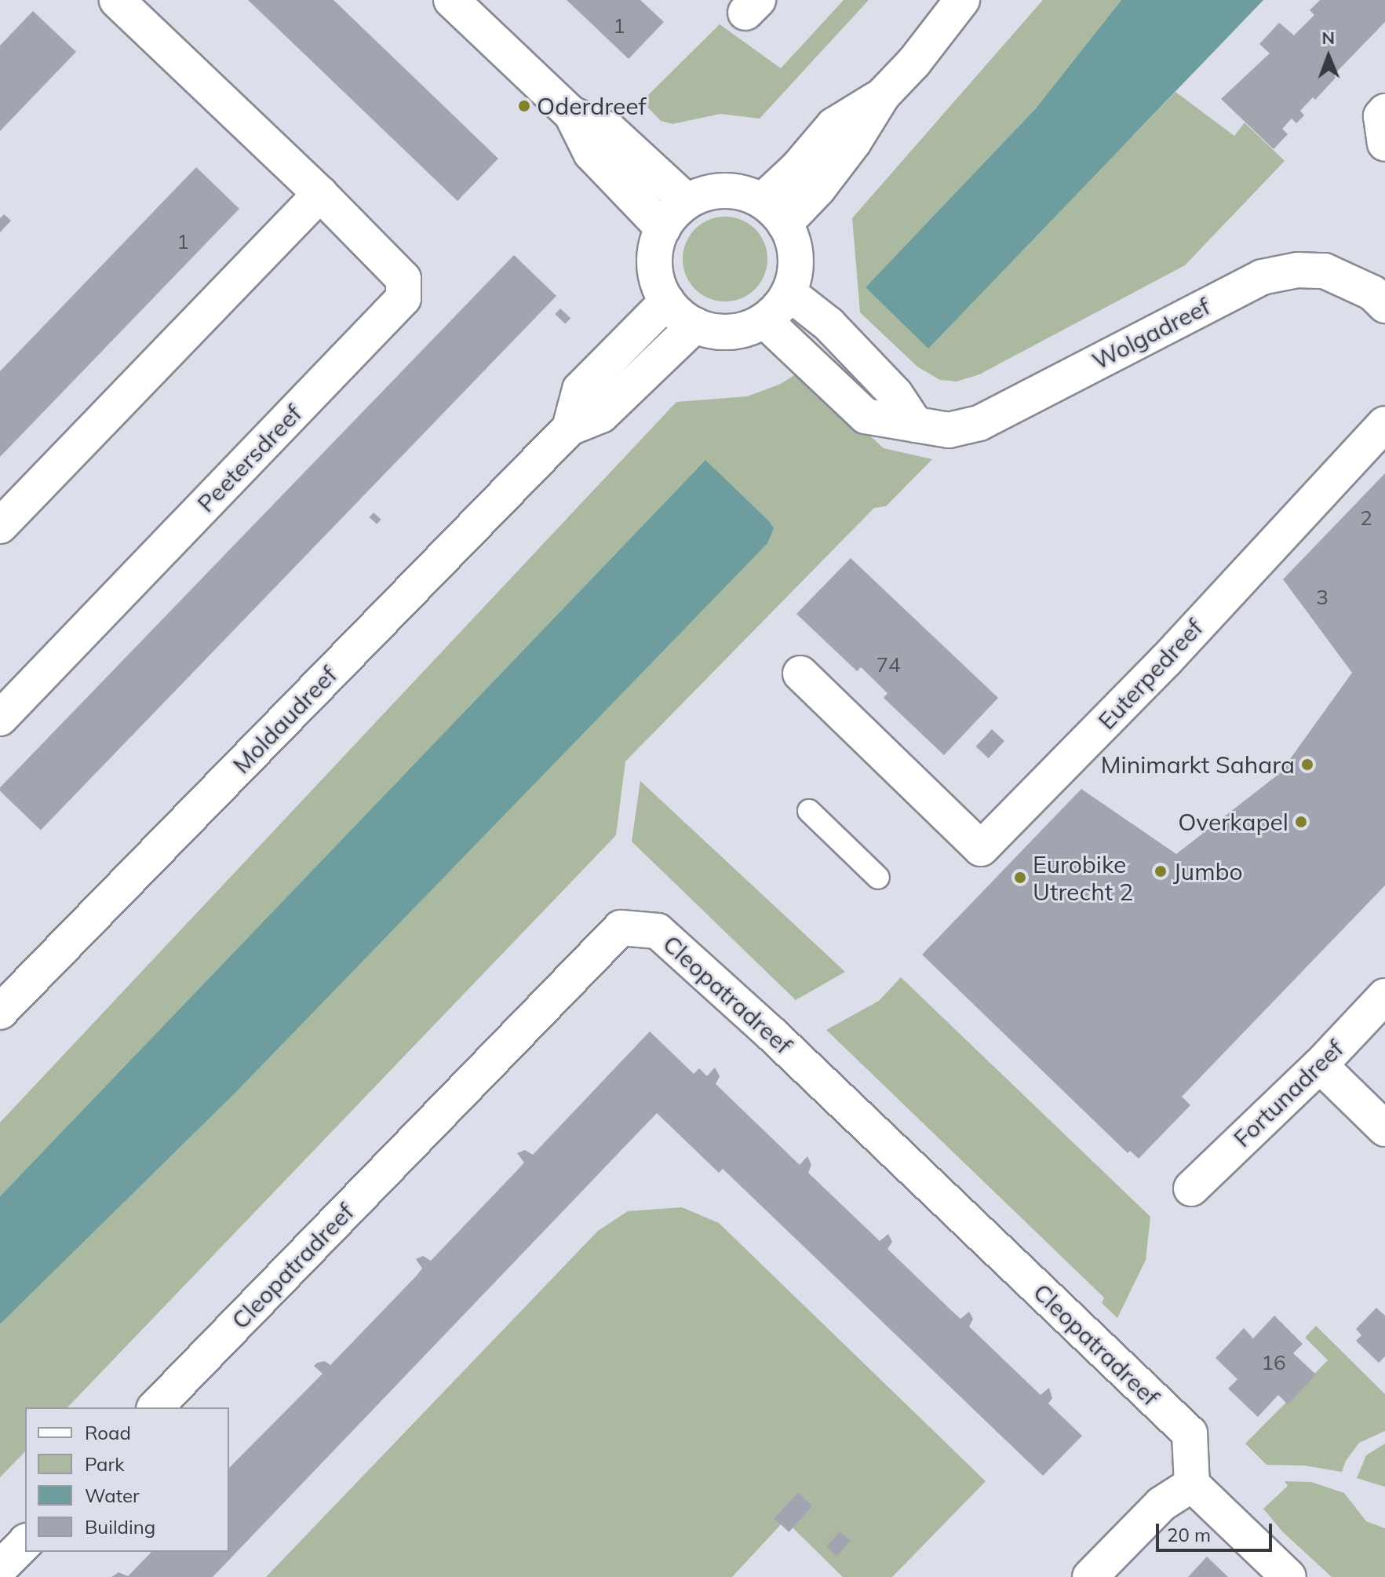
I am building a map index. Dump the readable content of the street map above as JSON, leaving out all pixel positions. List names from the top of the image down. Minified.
{"streets":{"street":["Wolgadreef","Peetersdreef","Euterpedreef","Moldaudreef","Cleopatradreef","Fortunadreef"]},"crossings":[["Wolgadreef","Moldaudreef"]],"places":["Oderdreef","Minimarkt Sahara","Overkapel","Jumbo","Eurobike Utrecht 2"],"house_numbers":["1","1","2","3","74","16"],"legend":["Road","Park","Water","Building"],"scale_bar":"20 m","north":"top"}
